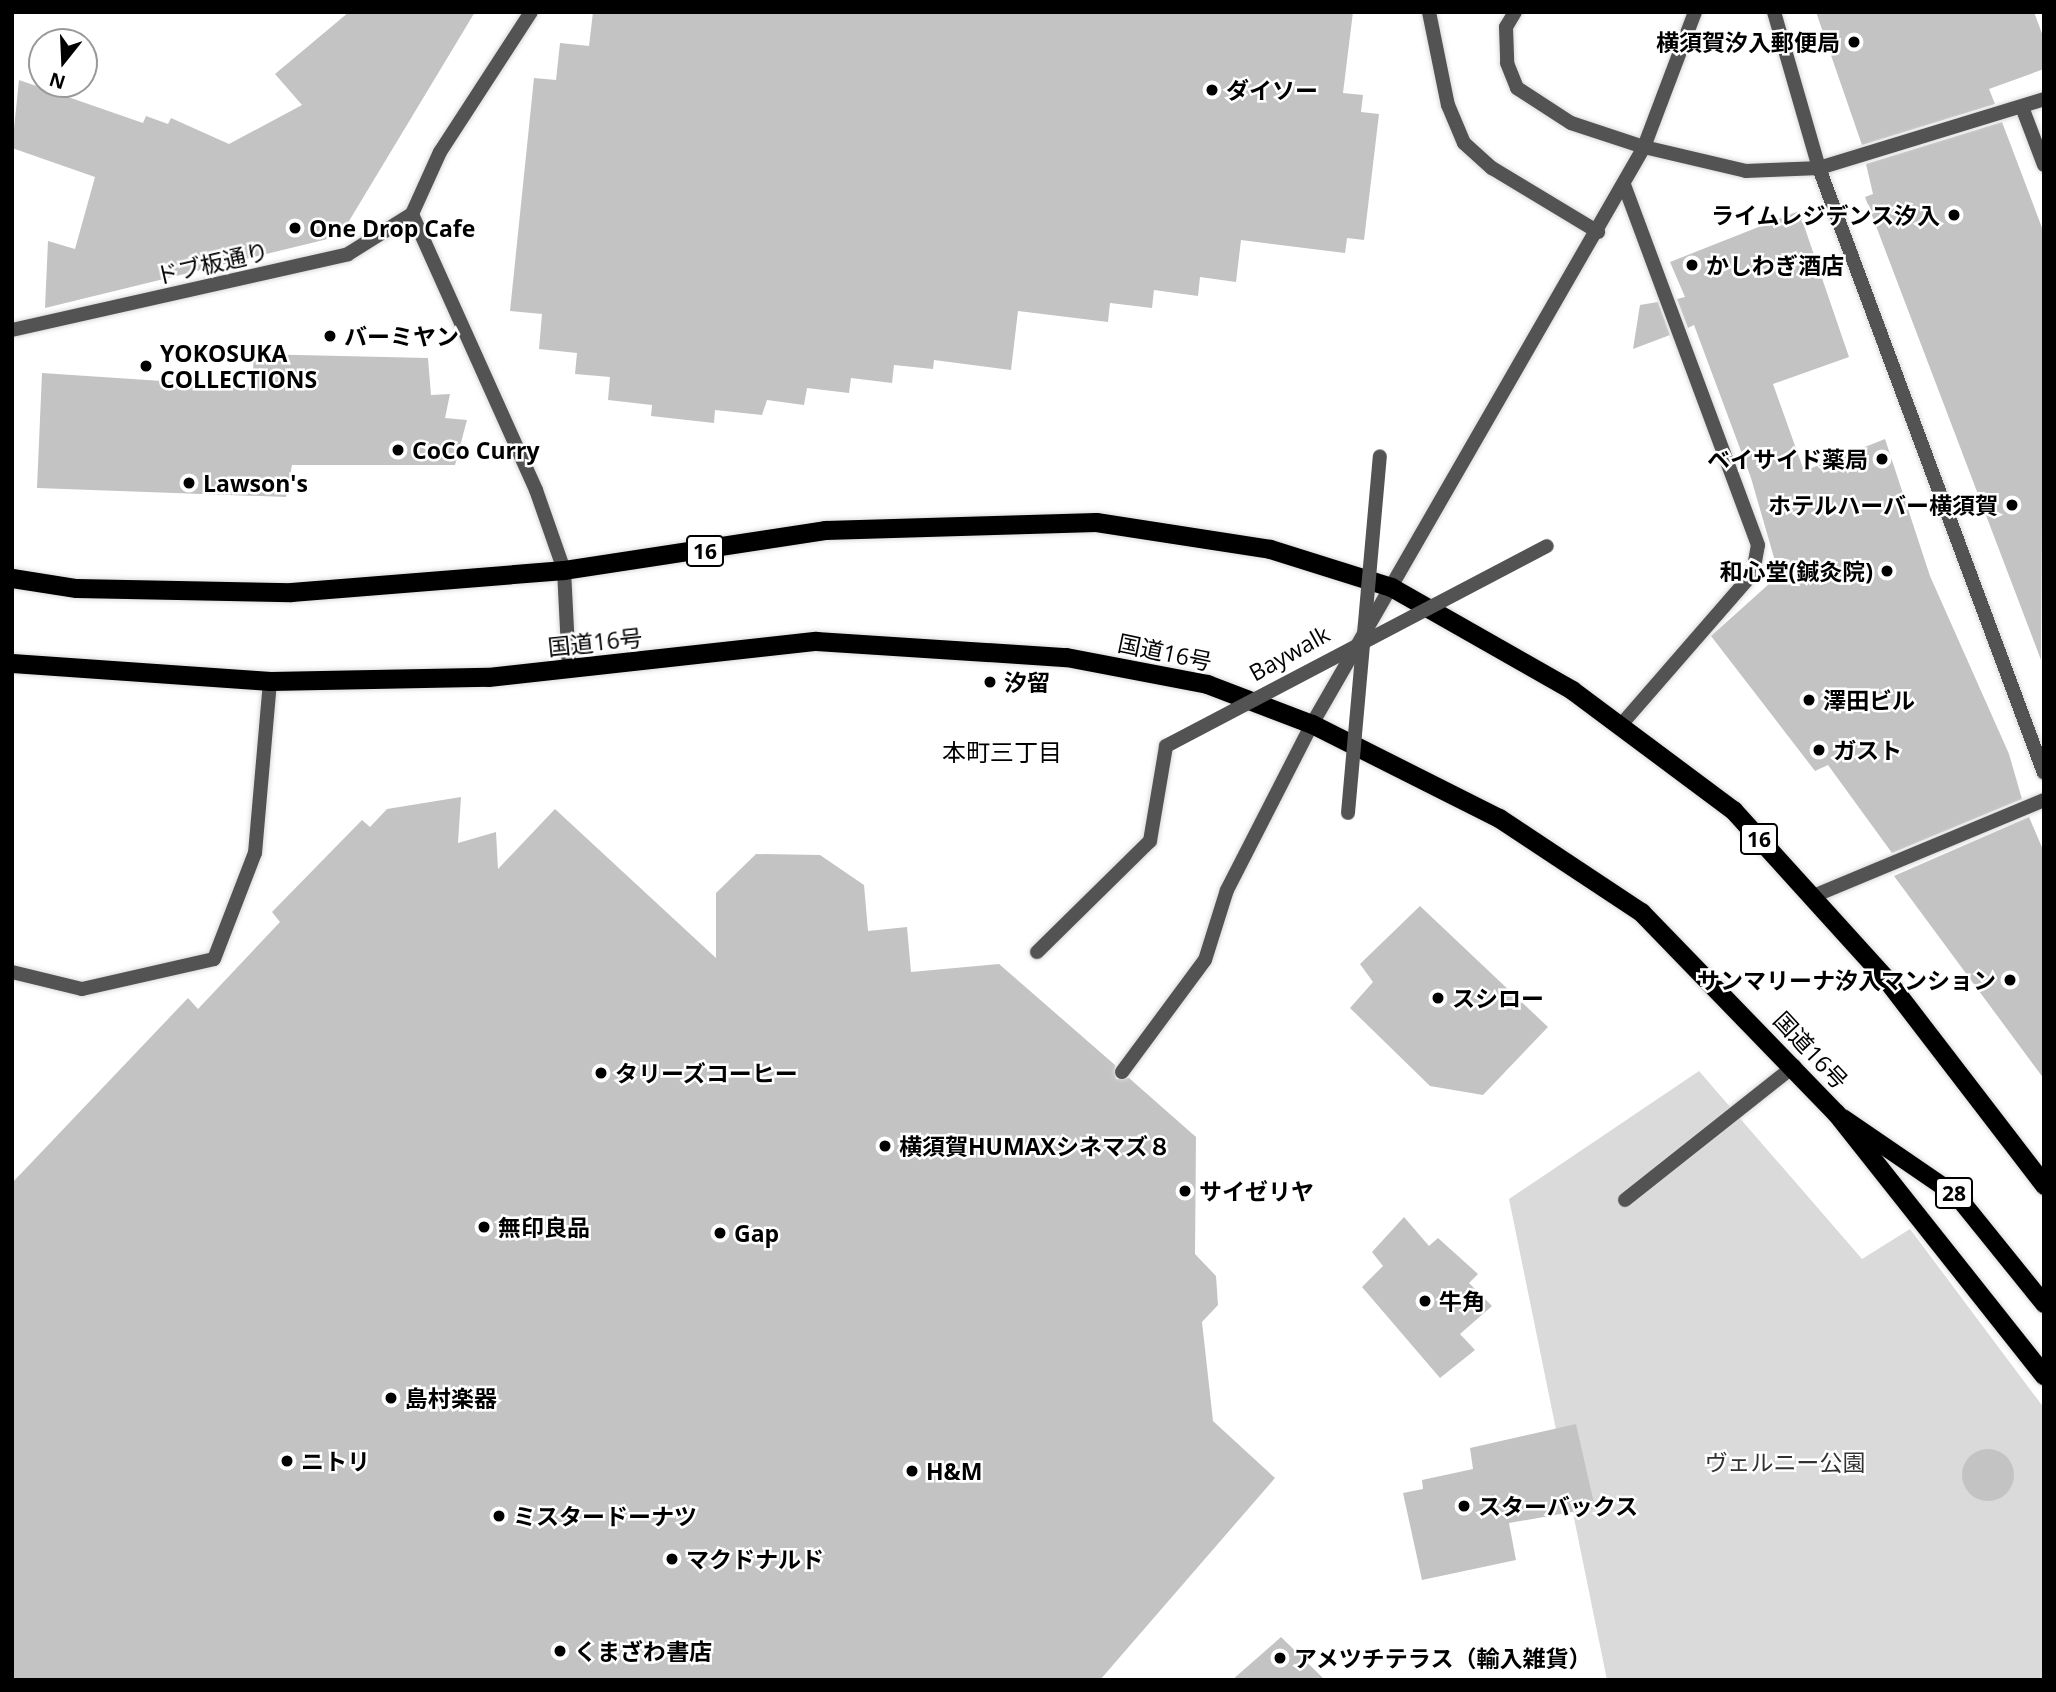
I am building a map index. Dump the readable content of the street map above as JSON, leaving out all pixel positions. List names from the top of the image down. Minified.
{"streets":{"highway":["16","国道16号"],"main road":["28"],"street":["ドブ板通り","Baywalk"]},"crossings":[["国道16号","28"]],"districts":["本町三丁目"],"parks":["ヴェルニー公園"],"places":["横須賀汐入郵便局","ダイソー","ライムレジデンス汐入","One Drop Cafe","かしわぎ酒店","バーミヤン","YOKOSUKA COLLECTIONS","CoCo Curry","ベイサイド薬局","Lawson's","ホテルハーバー横須賀","和心堂(鍼灸院)","汐留","澤田ビル","ガスト","サンマリーナ汐入マンション","スシロー","タリーズコーヒー","横須賀HUMAXシネマズ８","サイゼリヤ","無印良品","Gap","牛角","島村楽器","ニトリ","H&M","スターバックス","ミスタードーナツ","マクドナルド","くまざわ書店","アメツチテラス（輸入雑貨）"],"north":"bottom"}
